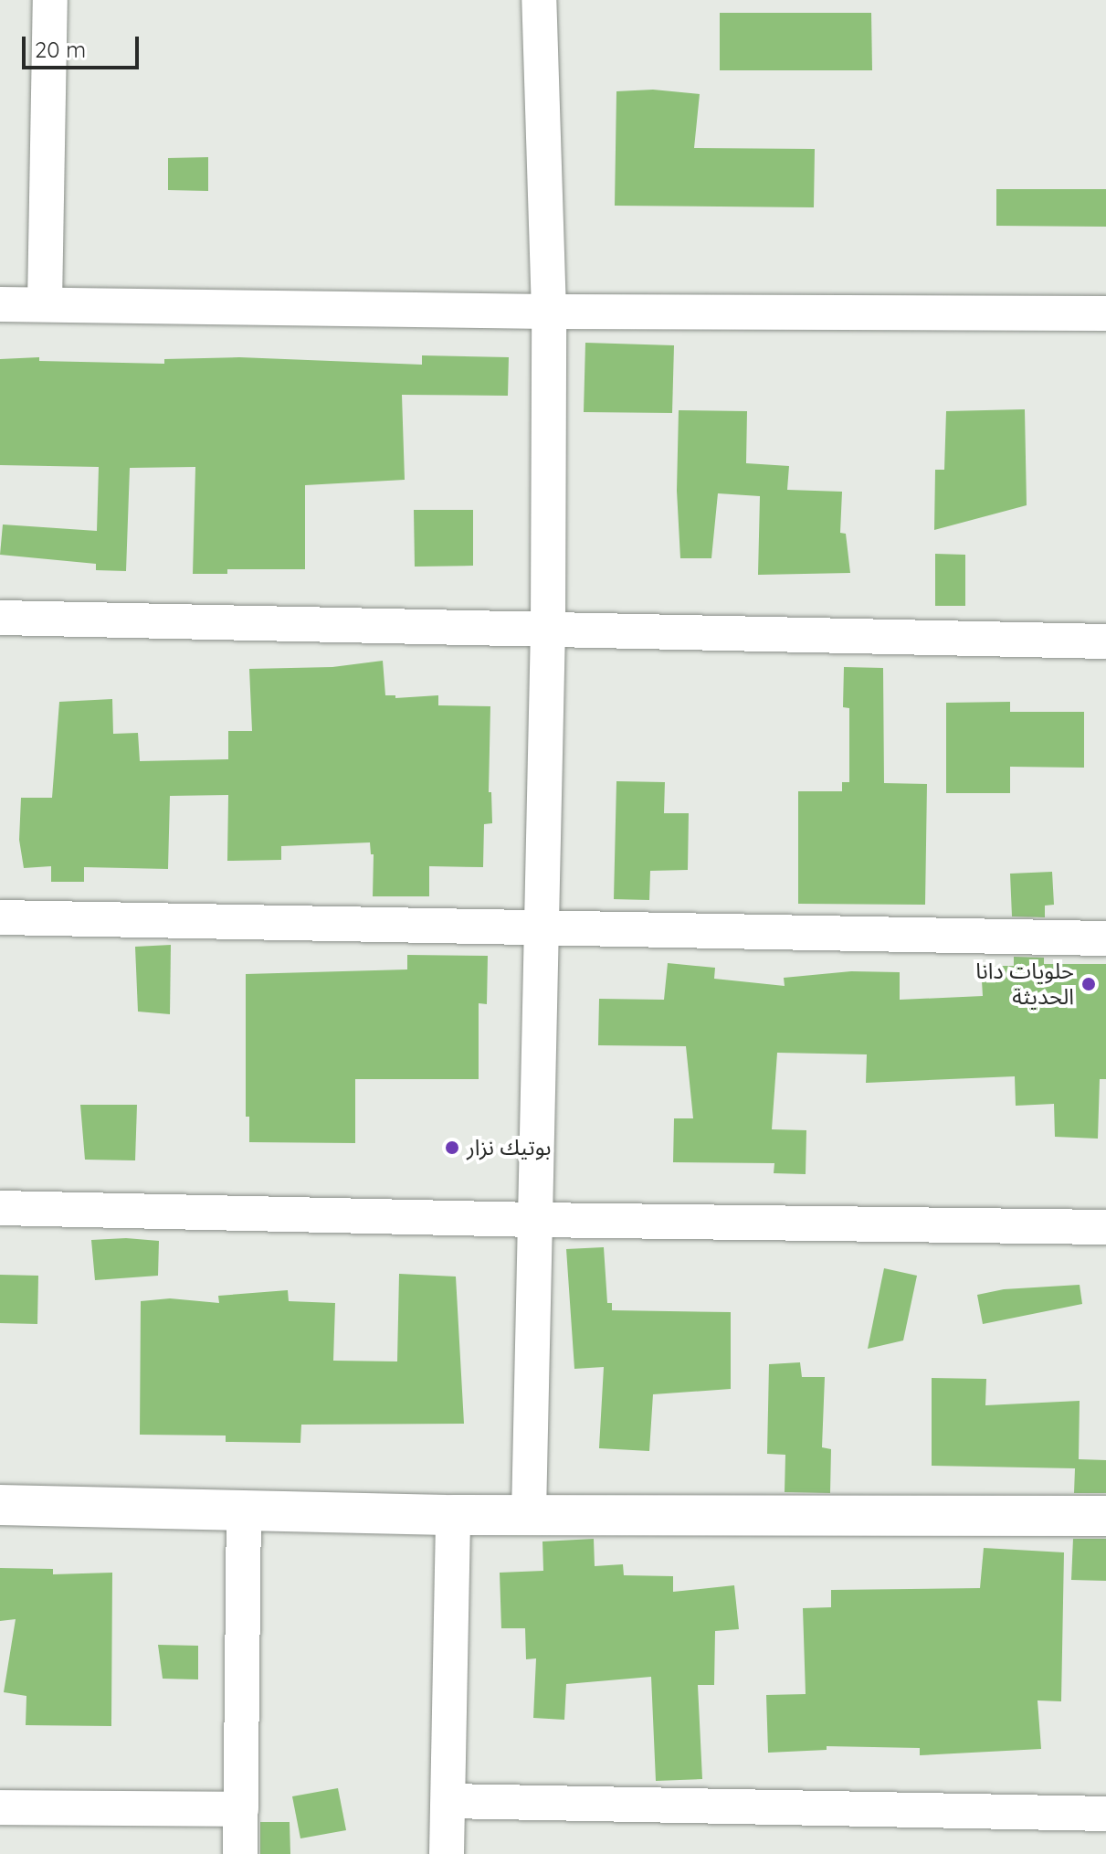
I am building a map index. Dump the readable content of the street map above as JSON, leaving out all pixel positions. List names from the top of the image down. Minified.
{"places":["حلويات دانا الحديثة","بوتيك نزار"],"scale_bar":"20 m"}
